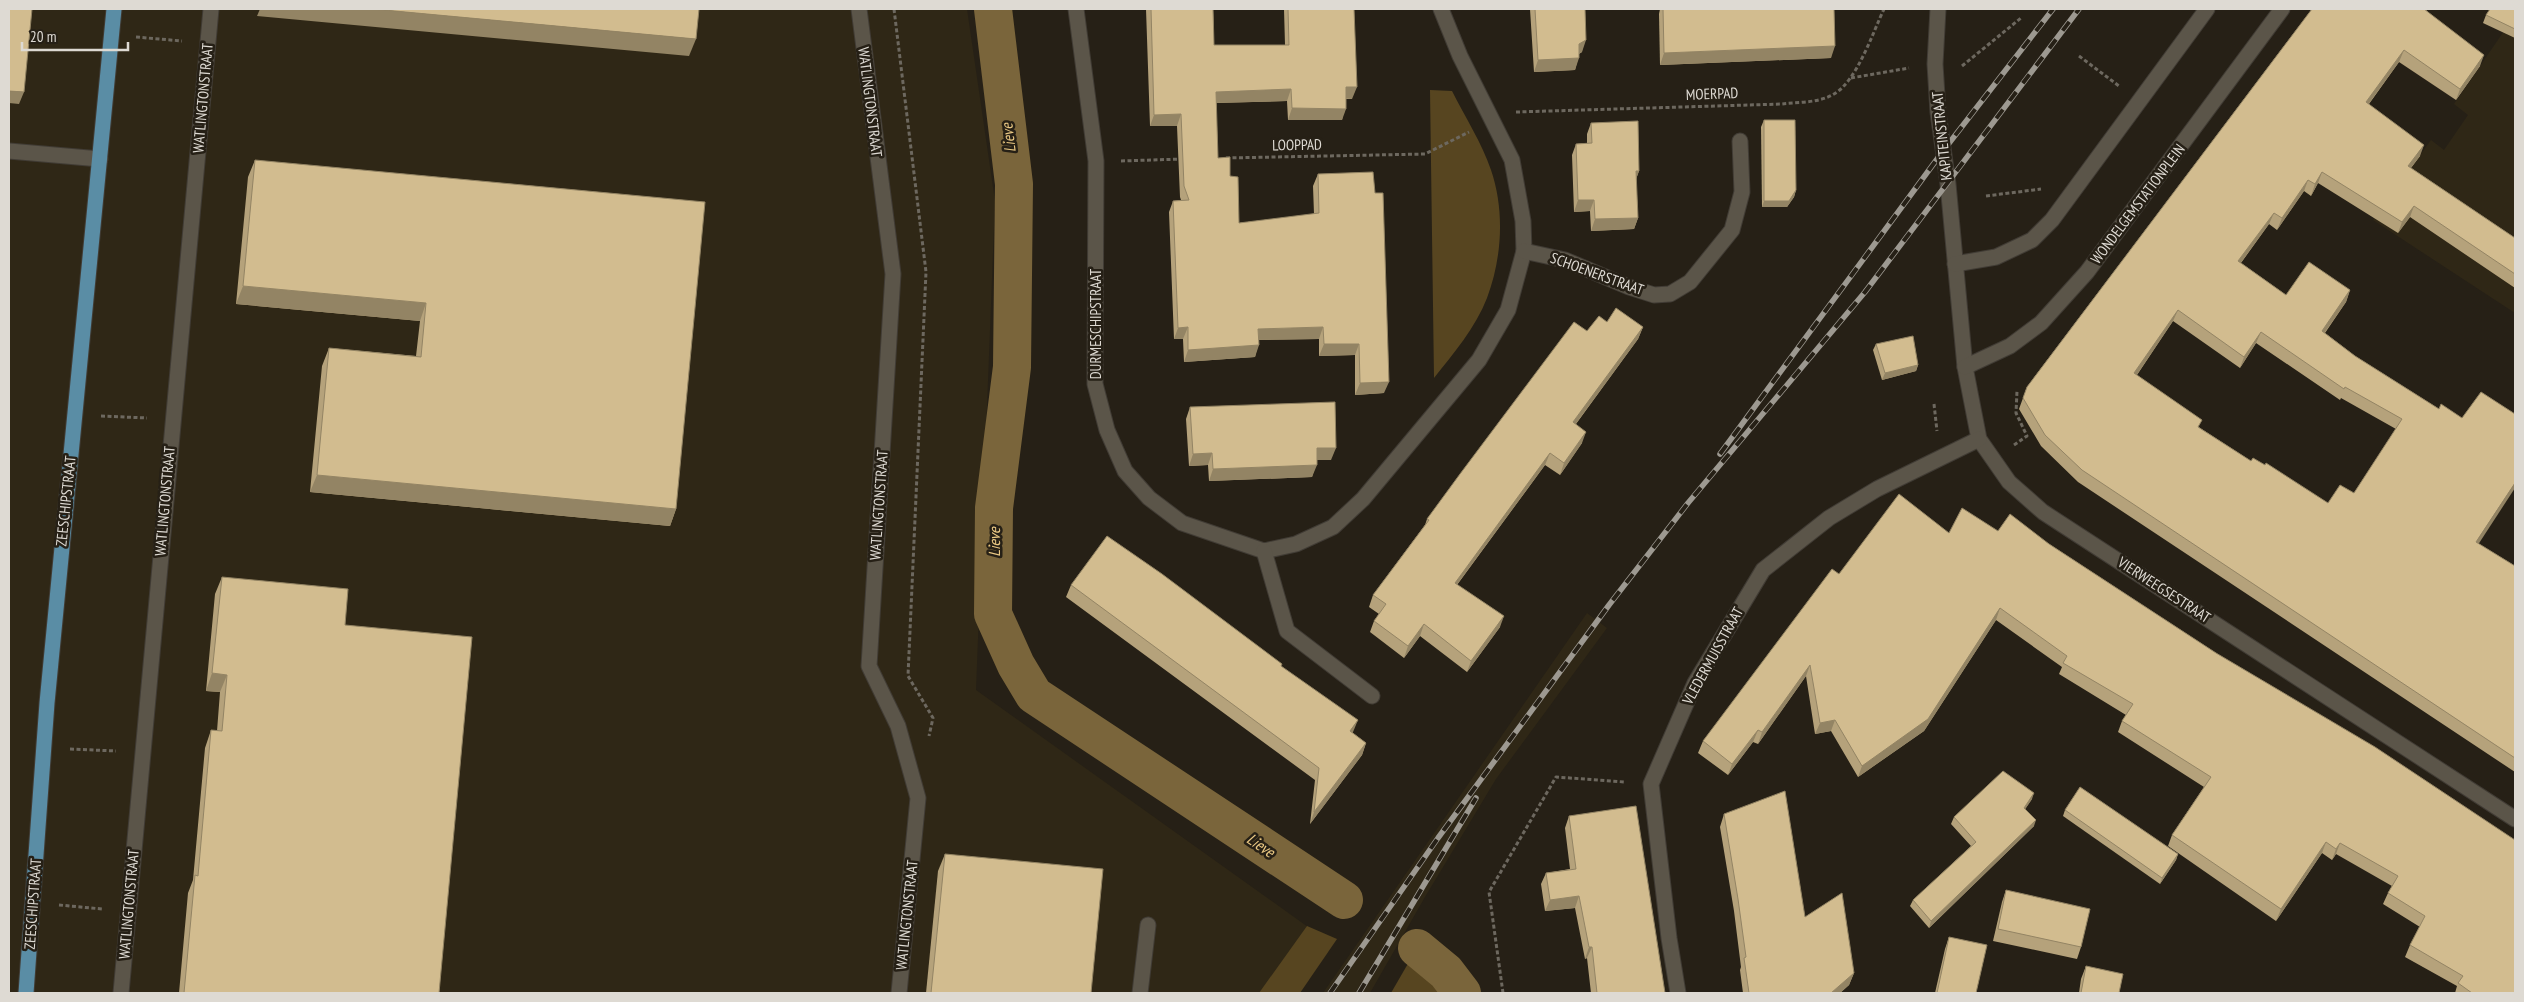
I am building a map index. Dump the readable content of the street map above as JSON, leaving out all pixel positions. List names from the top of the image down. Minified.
{"streets":{"main road":["ZEESCHIPSTRAAT"],"street":["WATLINGTONSTRAAT","KAPITEINSTRAAT","WONDELGEMSTATIONPLEIN","SCHOENERSTRAAT","DURMESCHIPSTRAAT","VIERWEEGSESTRAAT","VLEDERMUISSTRAAT"],"path":["MOERPAD","LOOPPAD"]},"crossings":[["MOERPAD","LOOPPAD"],["KAPITEINSTRAAT","VIERWEEGSESTRAAT"],["WONDELGEMSTATIONPLEIN","VIERWEEGSESTRAAT"],["VIERWEEGSESTRAAT","VLEDERMUISSTRAAT"]],"water":["Lieve"],"scale_bar":"20 m"}
